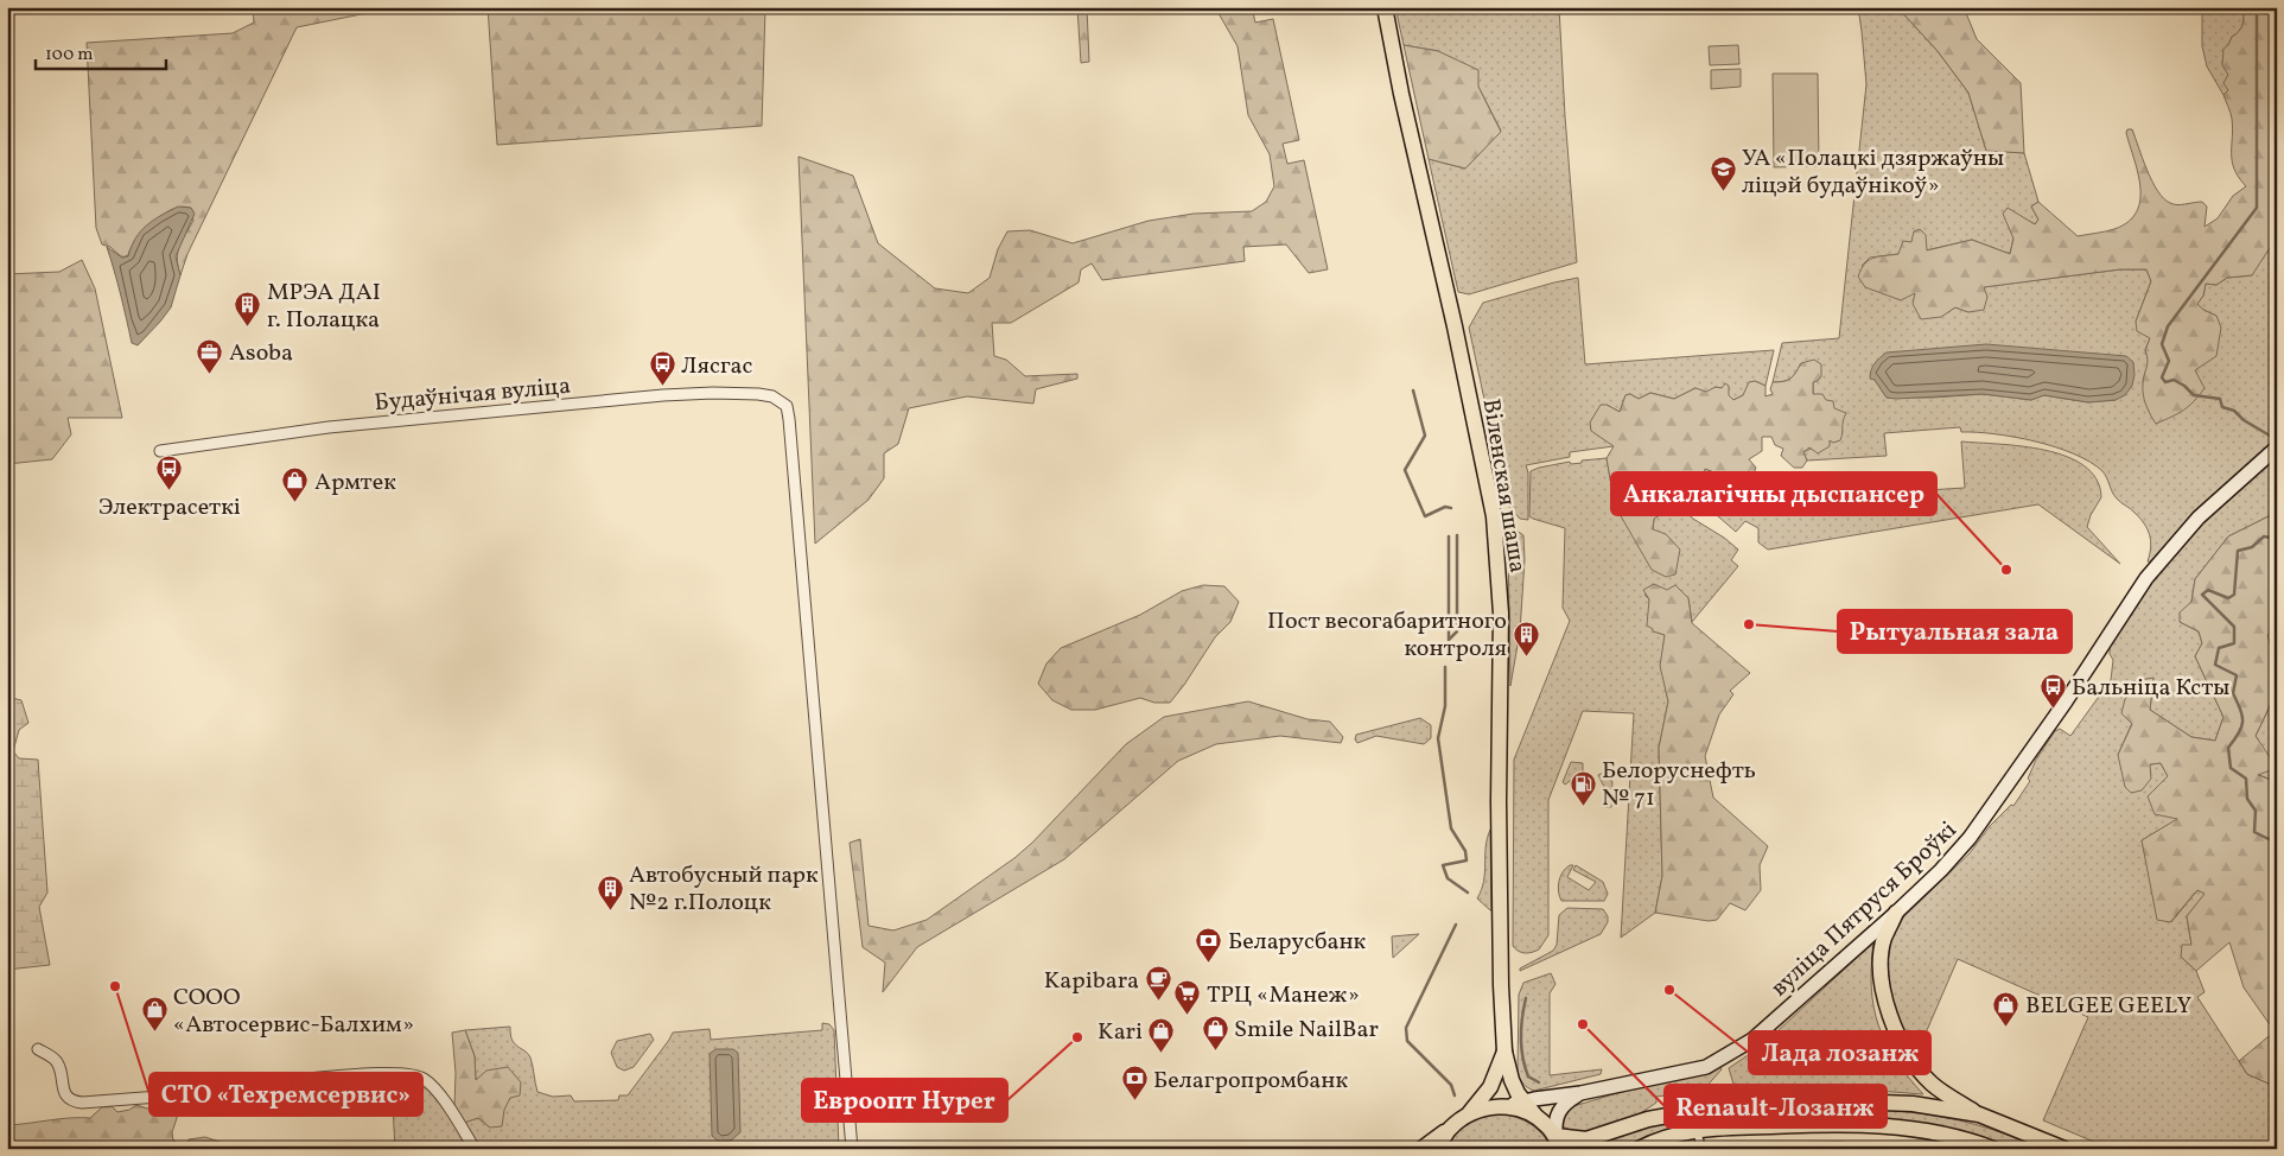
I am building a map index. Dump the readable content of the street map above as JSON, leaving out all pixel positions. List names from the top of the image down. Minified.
{"streets":{"main road":["Віленская шаша","вуліца Пятруся Броўкі"],"street":["Будаўнічая вуліца"]},"places":{"school or university":["УА «Полацкі дзяржаўны ліцэй будаўнікоў»"],"building":["МРЭА ДАІ г. Полацка","Пост весогабаритного контроля","Автобусный парк №2 г.Полоцк"],"office":["Asoba"],"bus stop":["Лясгас","Электрасеткі","Бальніца Ксты"],"shop":["Армтек","BELGEE GEELY","СООО «Автосервис-Балхим»","Smile NailBar","Kari"],"other":["Анкалагічны дыспансер","Рытуальная зала","СТО «Техремсервис»","Лада лозанж","Renault-Лозанж","Евроопт Hyper"],"fuel station":["Белоруснефть № 71"],"bank":["Беларусбанк","Белагропромбанк"],"cafe":["Kapibara"],"supermarket":["ТРЦ «Манеж»"]},"scale_bar":"100 m"}
